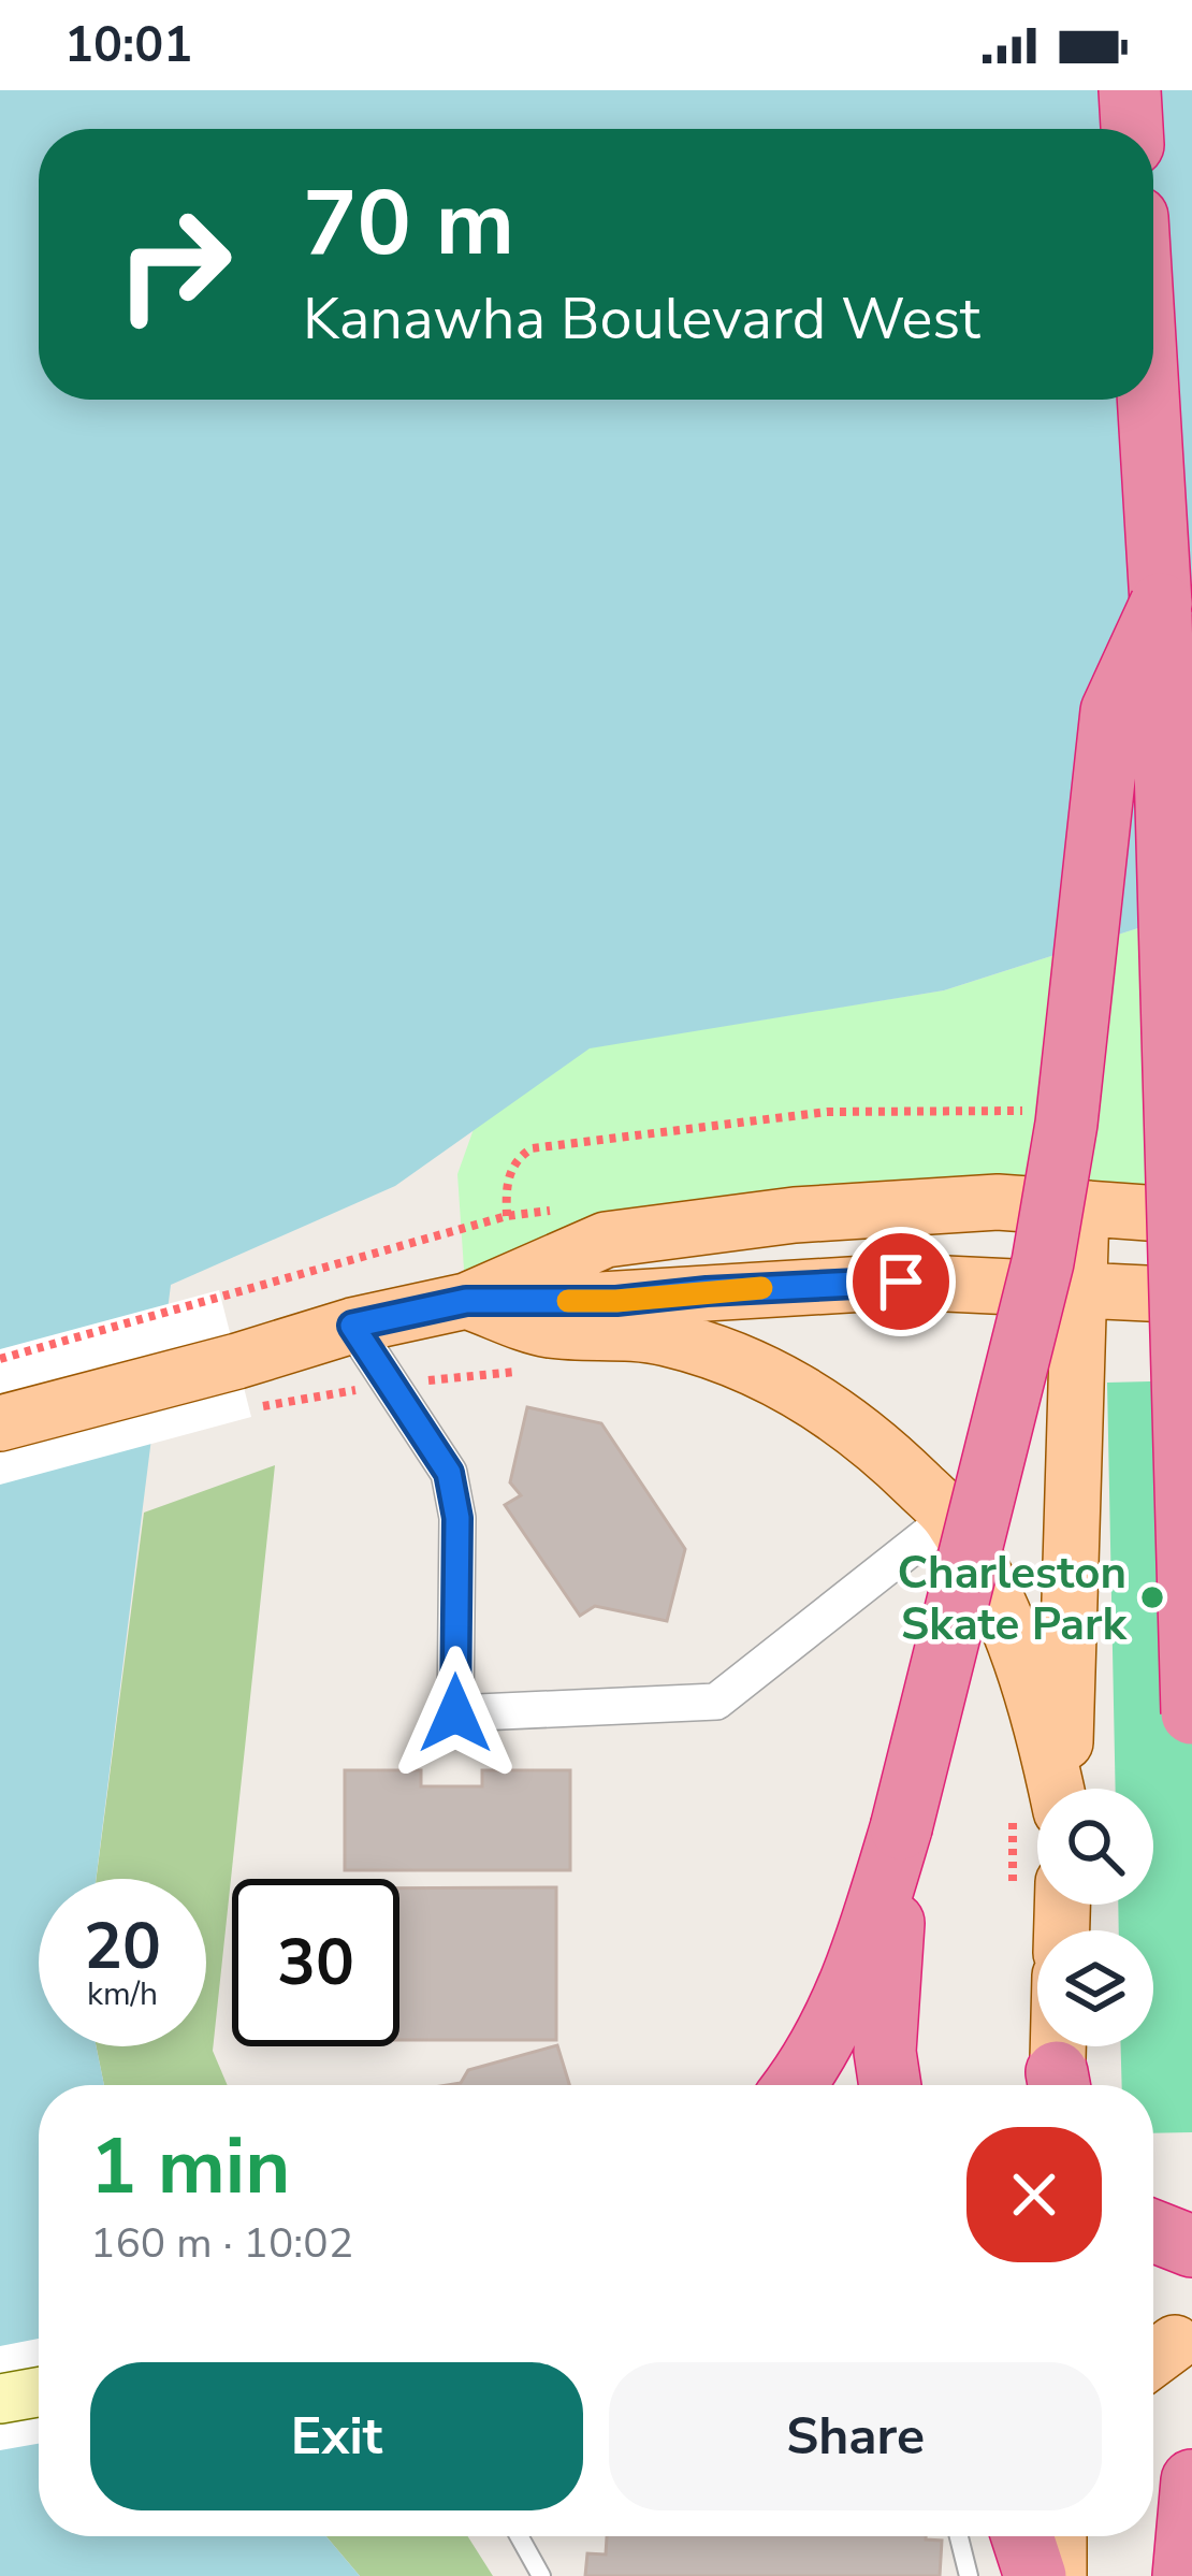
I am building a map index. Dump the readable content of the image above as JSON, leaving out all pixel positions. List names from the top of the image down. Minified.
{"places":["Charleston Skate Park"],"page":{"status":"10:01","turn":["70 m","Kanawha Boulevard West"],"speed":"20 km/h","limit":"30","heading":["1 min","160 m · 10:02"],"buttons":["Exit","Share"]}}
